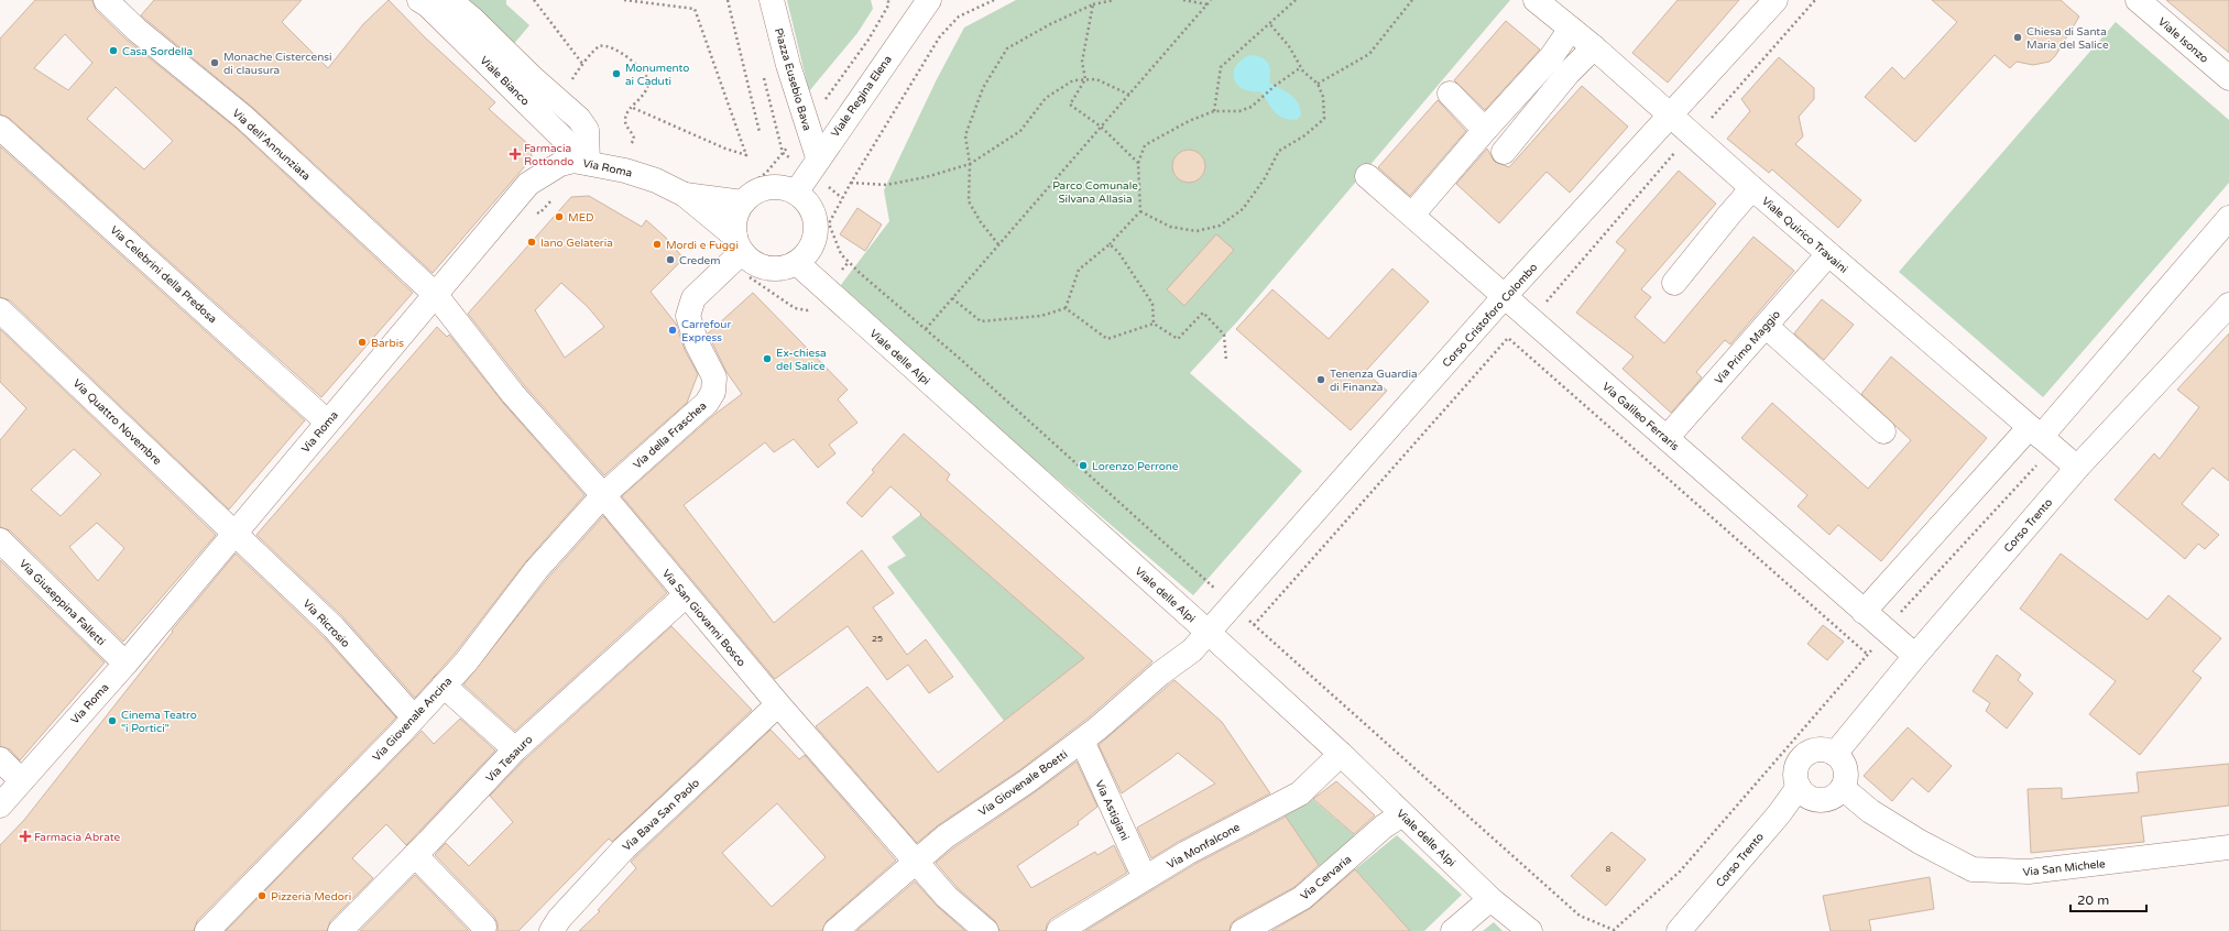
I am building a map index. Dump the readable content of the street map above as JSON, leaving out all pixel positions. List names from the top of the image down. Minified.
{"streets":{"street":["Viale Isonzo","Piazza Eusebio Bava","Viale Bianco","Viale Regina Elena","Via dell'Annunziata","Via Roma","Viale Quirico Travaini","Via Celebrini della Predosa","Corso Cristoforo Colombo","Via Primo Maggio","Viale delle Alpi","Via Galileo Ferraris","Via Quattro Novembre","Via della Fraschea","Corso Trento","Via Giuseppina Falletti","Via San Giovanni Bosco","Via Ricrosio","Via Giovenale Ancina","Via Tesauro","Via Giovenale Boetti","Via Astigiani","Via Bava San Paolo","Via Monfalcone","Via San Michele","Via Cervaria"]},"crossings":[["Piazza Eusebio Bava","Viale Regina Elena"],["Viale Bianco","Via Roma"],["Viale Regina Elena","Via Roma"],["Viale Regina Elena","Viale delle Alpi"],["Viale Regina Elena","Via della Fraschea"],["Via dell'Annunziata","Via Roma"],["Via dell'Annunziata","Via San Giovanni Bosco"],["Via Roma","Via Celebrini della Predosa"],["Via Roma","Viale delle Alpi"],["Via Roma","Via Quattro Novembre"],["Via Roma","Via della Fraschea"],["Via Roma","Via Giuseppina Falletti"],["Via Roma","Via San Giovanni Bosco"],["Via Roma","Via Ricrosio"],["Viale Quirico Travaini","Corso Cristoforo Colombo"],["Viale Quirico Travaini","Via Primo Maggio"],["Viale Quirico Travaini","Corso Trento"],["Corso Cristoforo Colombo","Viale delle Alpi"],["Corso Cristoforo Colombo","Via Galileo Ferraris"],["Corso Cristoforo Colombo","Via Giovenale Boetti"],["Via Primo Maggio","Via Galileo Ferraris"],["Viale delle Alpi","Via della Fraschea"],["Viale delle Alpi","Via Giovenale Boetti"],["Viale delle Alpi","Via Monfalcone"],["Viale delle Alpi","Via Cervaria"],["Via Galileo Ferraris","Corso Trento"],["Via Quattro Novembre","Via Ricrosio"],["Via della Fraschea","Via San Giovanni Bosco"],["Via della Fraschea","Via Giovenale Ancina"],["Corso Trento","Via San Michele"],["Via San Giovanni Bosco","Via Giovenale Ancina"],["Via San Giovanni Bosco","Via Tesauro"],["Via San Giovanni Bosco","Via Giovenale Boetti"],["Via San Giovanni Bosco","Via Bava San Paolo"],["Via Ricrosio","Via Giovenale Ancina"],["Via Giovenale Boetti","Via Astigiani"],["Via Astigiani","Via Monfalcone"]],"parks":["Parco Comunale Silvana Allasia"],"places":{"other":["Chiesa di Santa Maria del Salice","Casa Sordella","Monache Cistercensi di clausura","Monumento ai Caduti","MED","Iano Gelateria","Mordi e Fuggi","Credem","Carrefour Express","Barbis","Ex-chiesa del Salice","Tenenza Guardia di Finanza","Lorenzo Perrone","Cinema Teatro \"i Portici\"","Pizzeria Medori"],"health":["Farmacia Rottondo","Farmacia Abrate"]},"house_numbers":["25","8"],"scale_bar":"20 m"}
